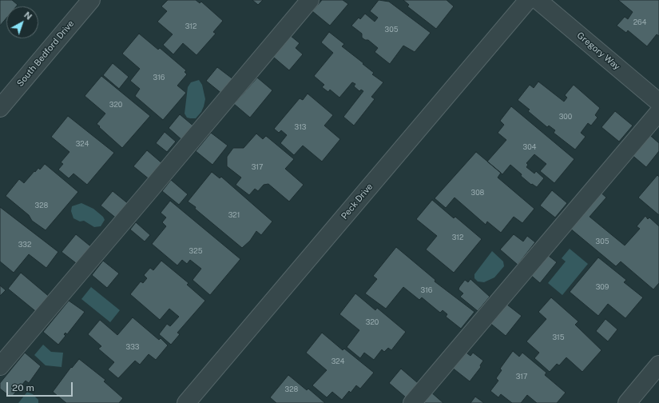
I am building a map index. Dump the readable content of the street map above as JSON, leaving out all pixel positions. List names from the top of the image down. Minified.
{"streets":{"street":["Gregory Way","South Bedford Drive","Peck Drive"]},"house_numbers":["264","312","305","316","320","300","313","324","304","317","308","328","321","312","305","332","325","309","316","320","315","333","324","317","328"],"scale_bar":"20 m","north":"top right"}
